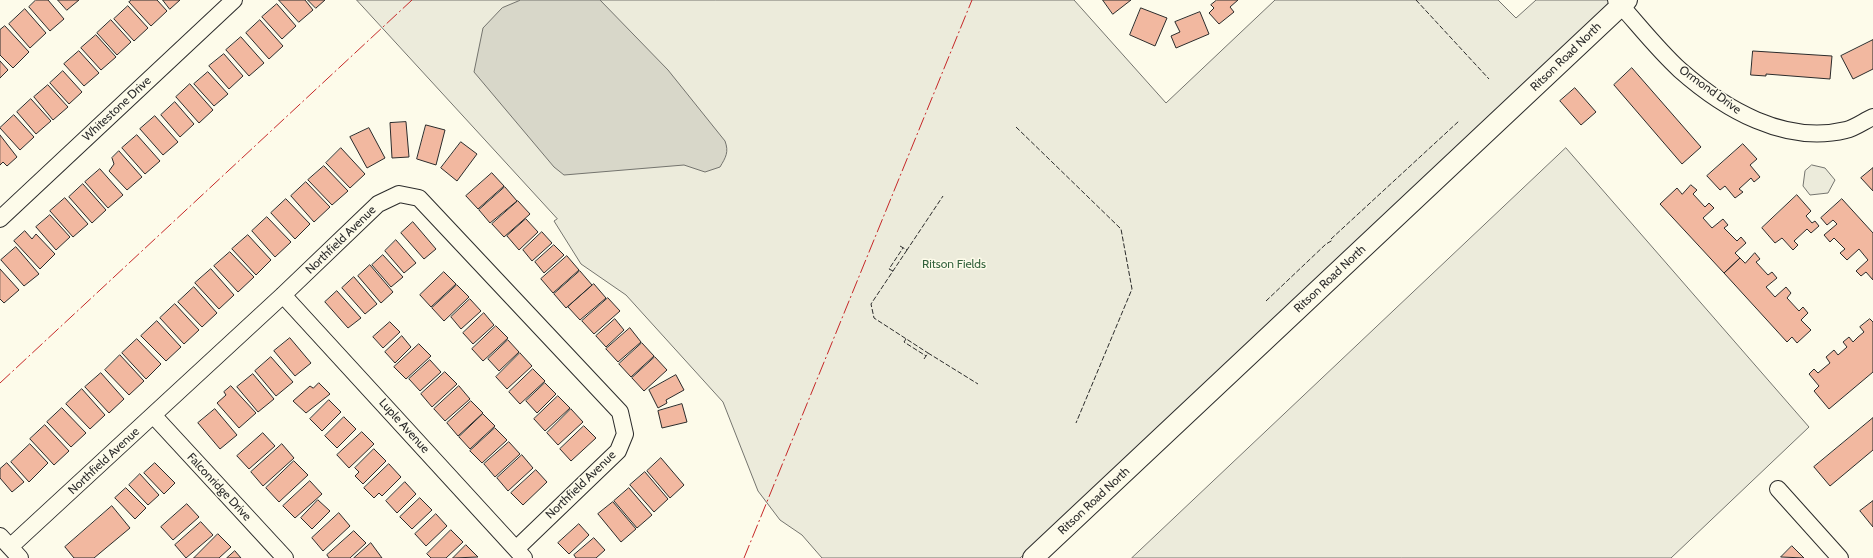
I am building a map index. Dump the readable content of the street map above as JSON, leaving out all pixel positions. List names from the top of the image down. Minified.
{"streets":{"main road":["Ritson Road North"],"street":["Ormond Drive","Whitestone Drive","Northfield Avenue","Luple Avenue","Falconridge Drive"]},"crossings":[["Ritson Road North","Ormond Drive"],["Northfield Avenue","Luple Avenue"],["Northfield Avenue","Falconridge Drive"]],"parks":["Ritson Fields"]}
